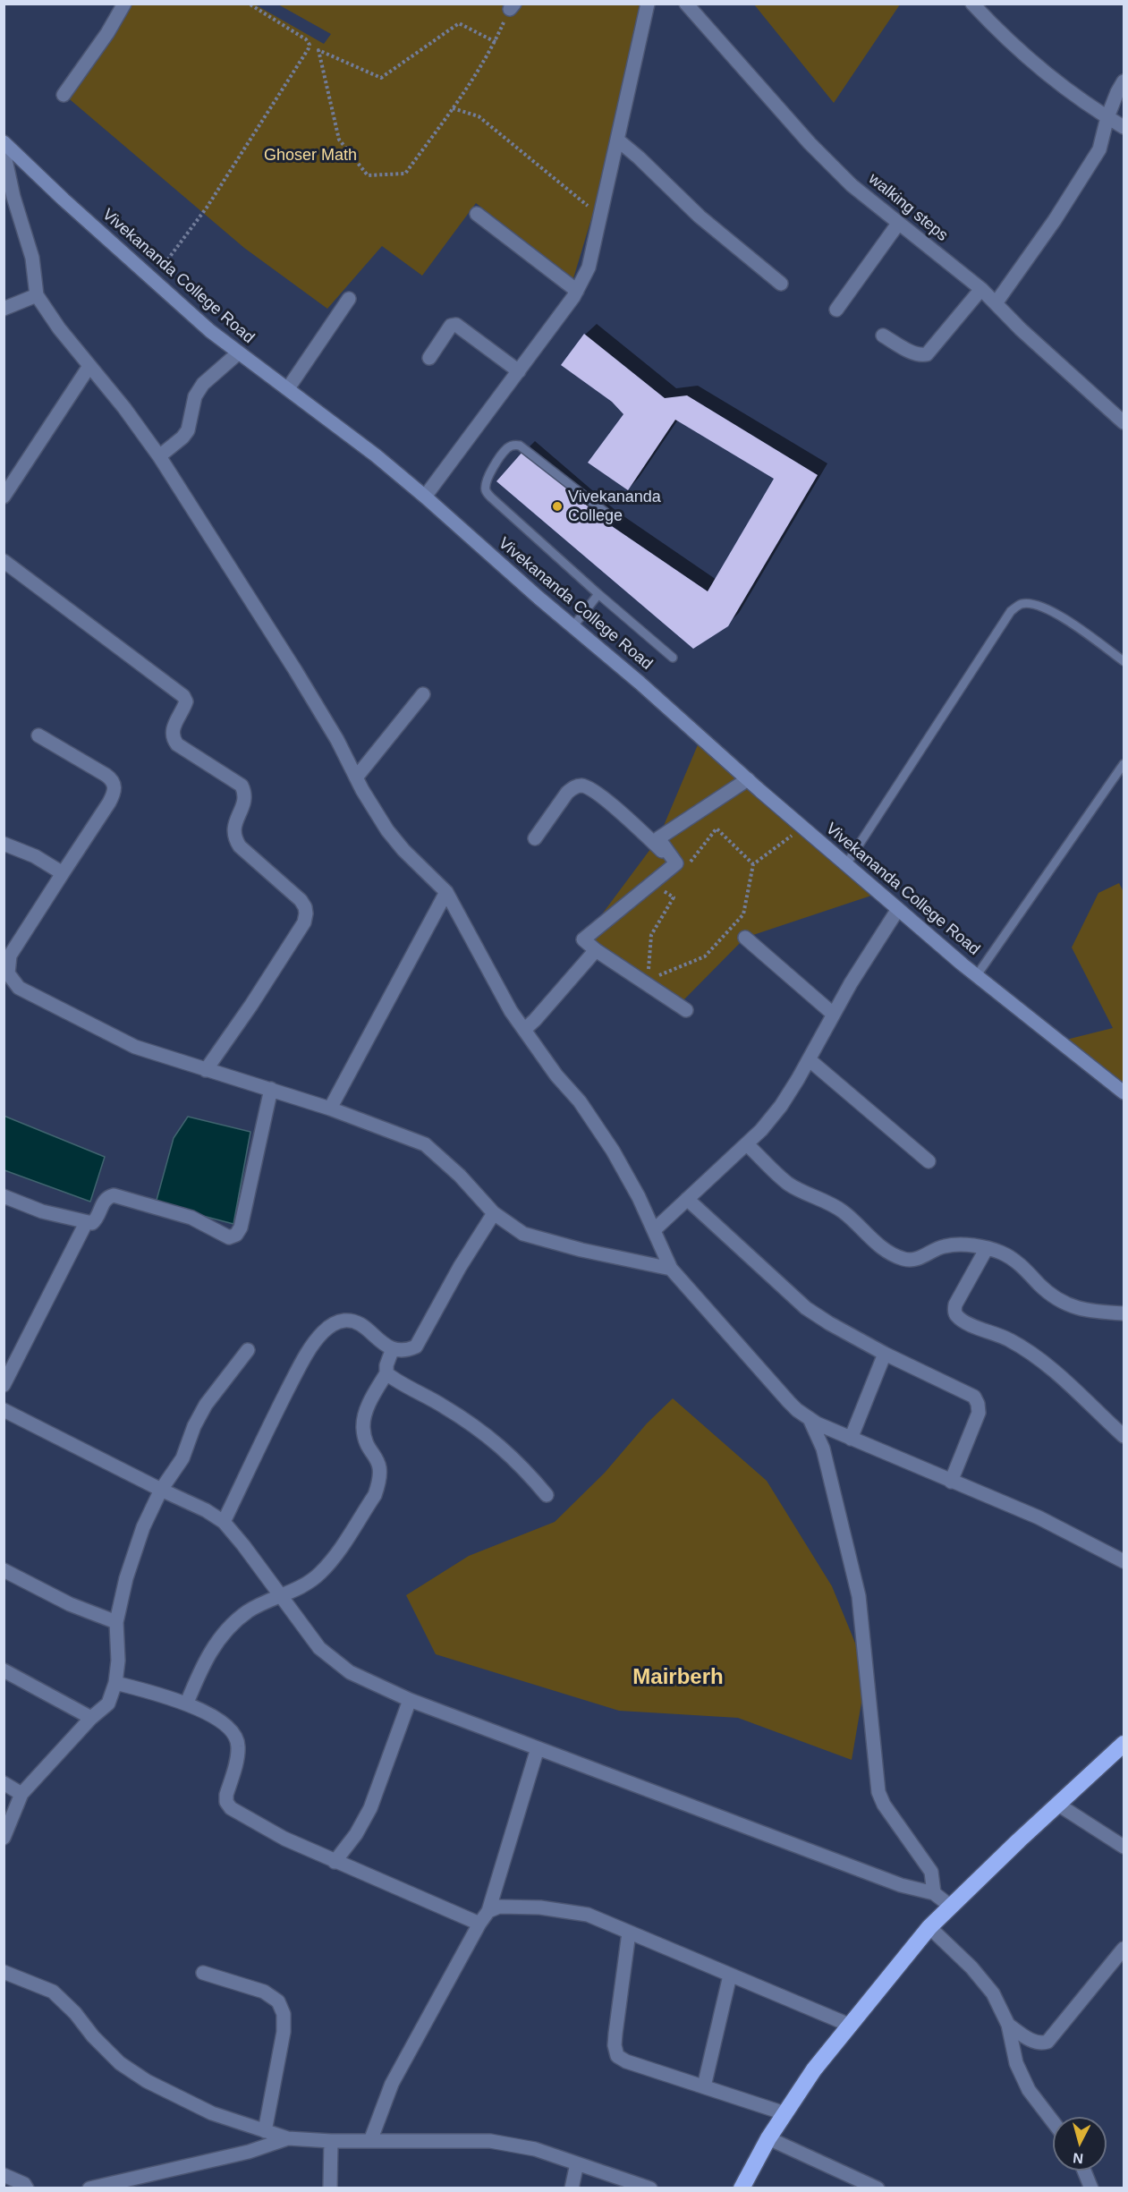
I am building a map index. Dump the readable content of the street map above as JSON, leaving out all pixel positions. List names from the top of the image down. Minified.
{"streets":{"street":["walking steps","Vivekananda College Road"]},"districts":["Mairberh"],"parks":["Ghoser Math"],"places":["Vivekananda College"],"north":"bottom"}
